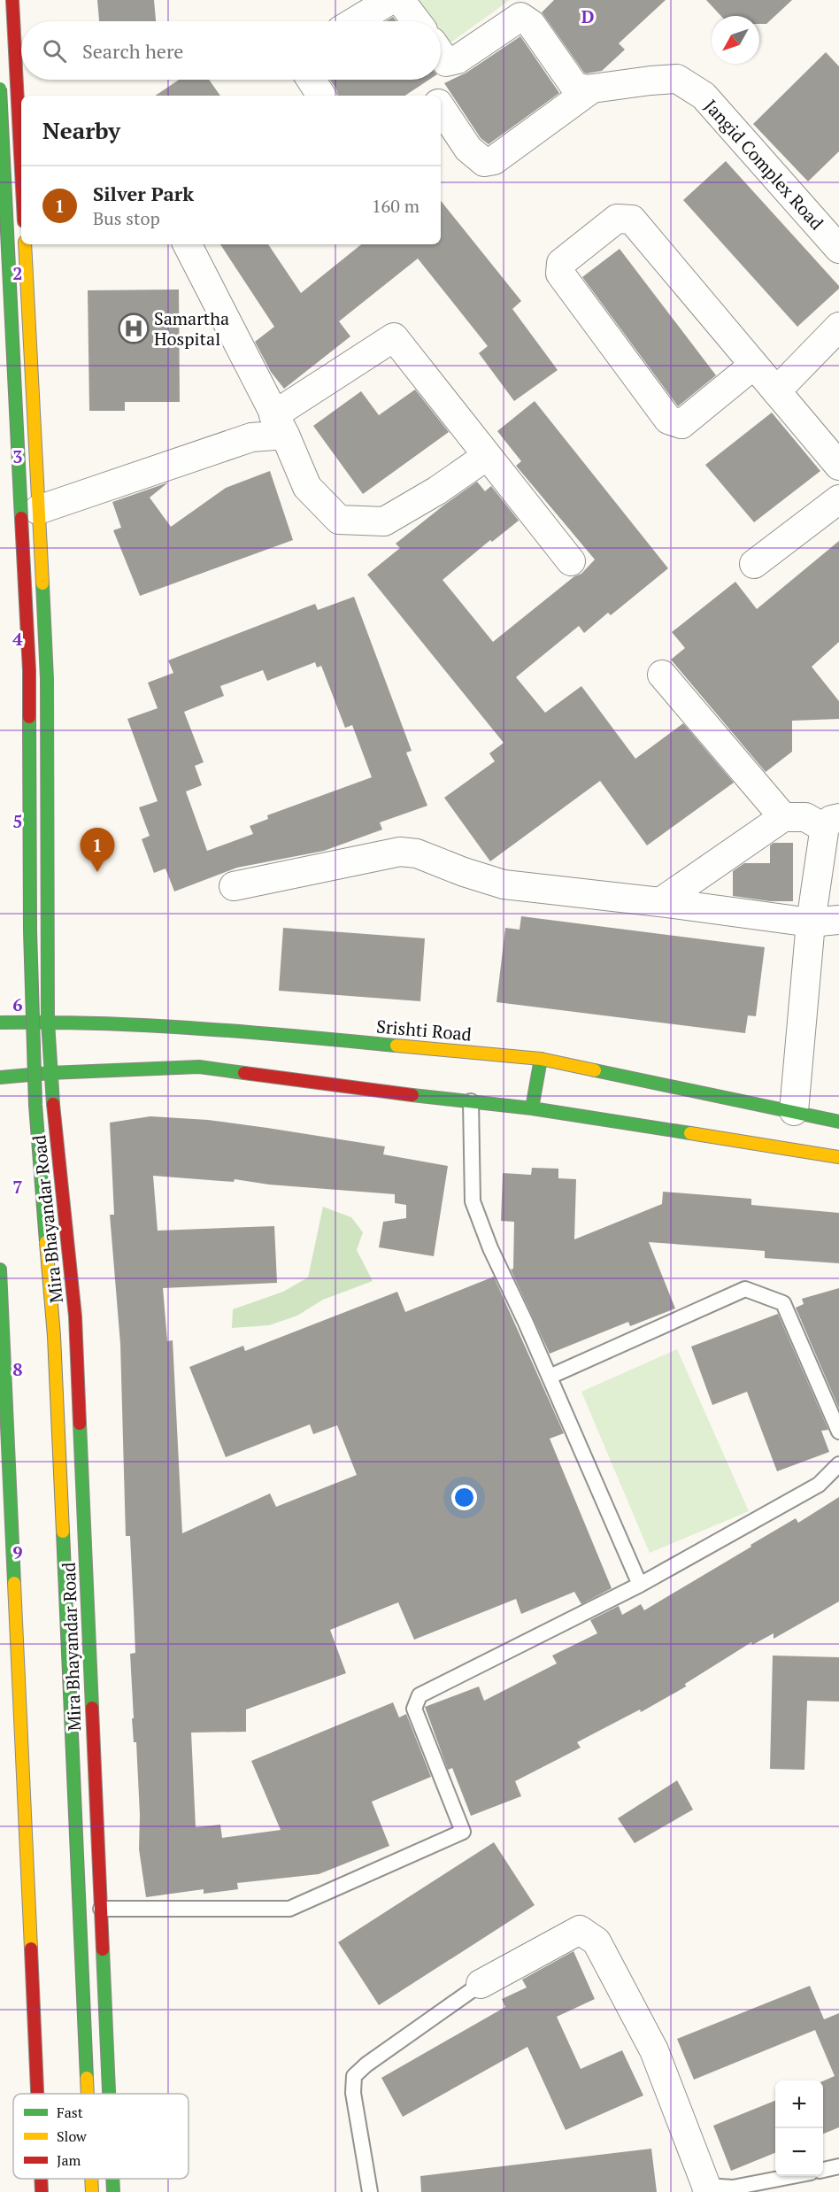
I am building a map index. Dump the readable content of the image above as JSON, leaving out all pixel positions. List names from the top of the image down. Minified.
{"streets":{"main road":["Srishti Road","Mira Bhayandar Road"],"street":["Jangid Complex Road"]},"crossings":[["Srishti Road","Mira Bhayandar Road"]],"places":{"hospital":["Samartha Hospital"]},"legend":["Fast","Slow","Jam"],"north":"bottom left","page":{"search":"Search here","heading":"Nearby","list":[{"mark":"1","name":"Silver Park","note":"Bus stop","value":"160 m"}],"pins":"1","map_buttons":["+","−"]},"grid":{"columns":["D"],"rows":["2","3","4","5","6","7","8","9"]}}
